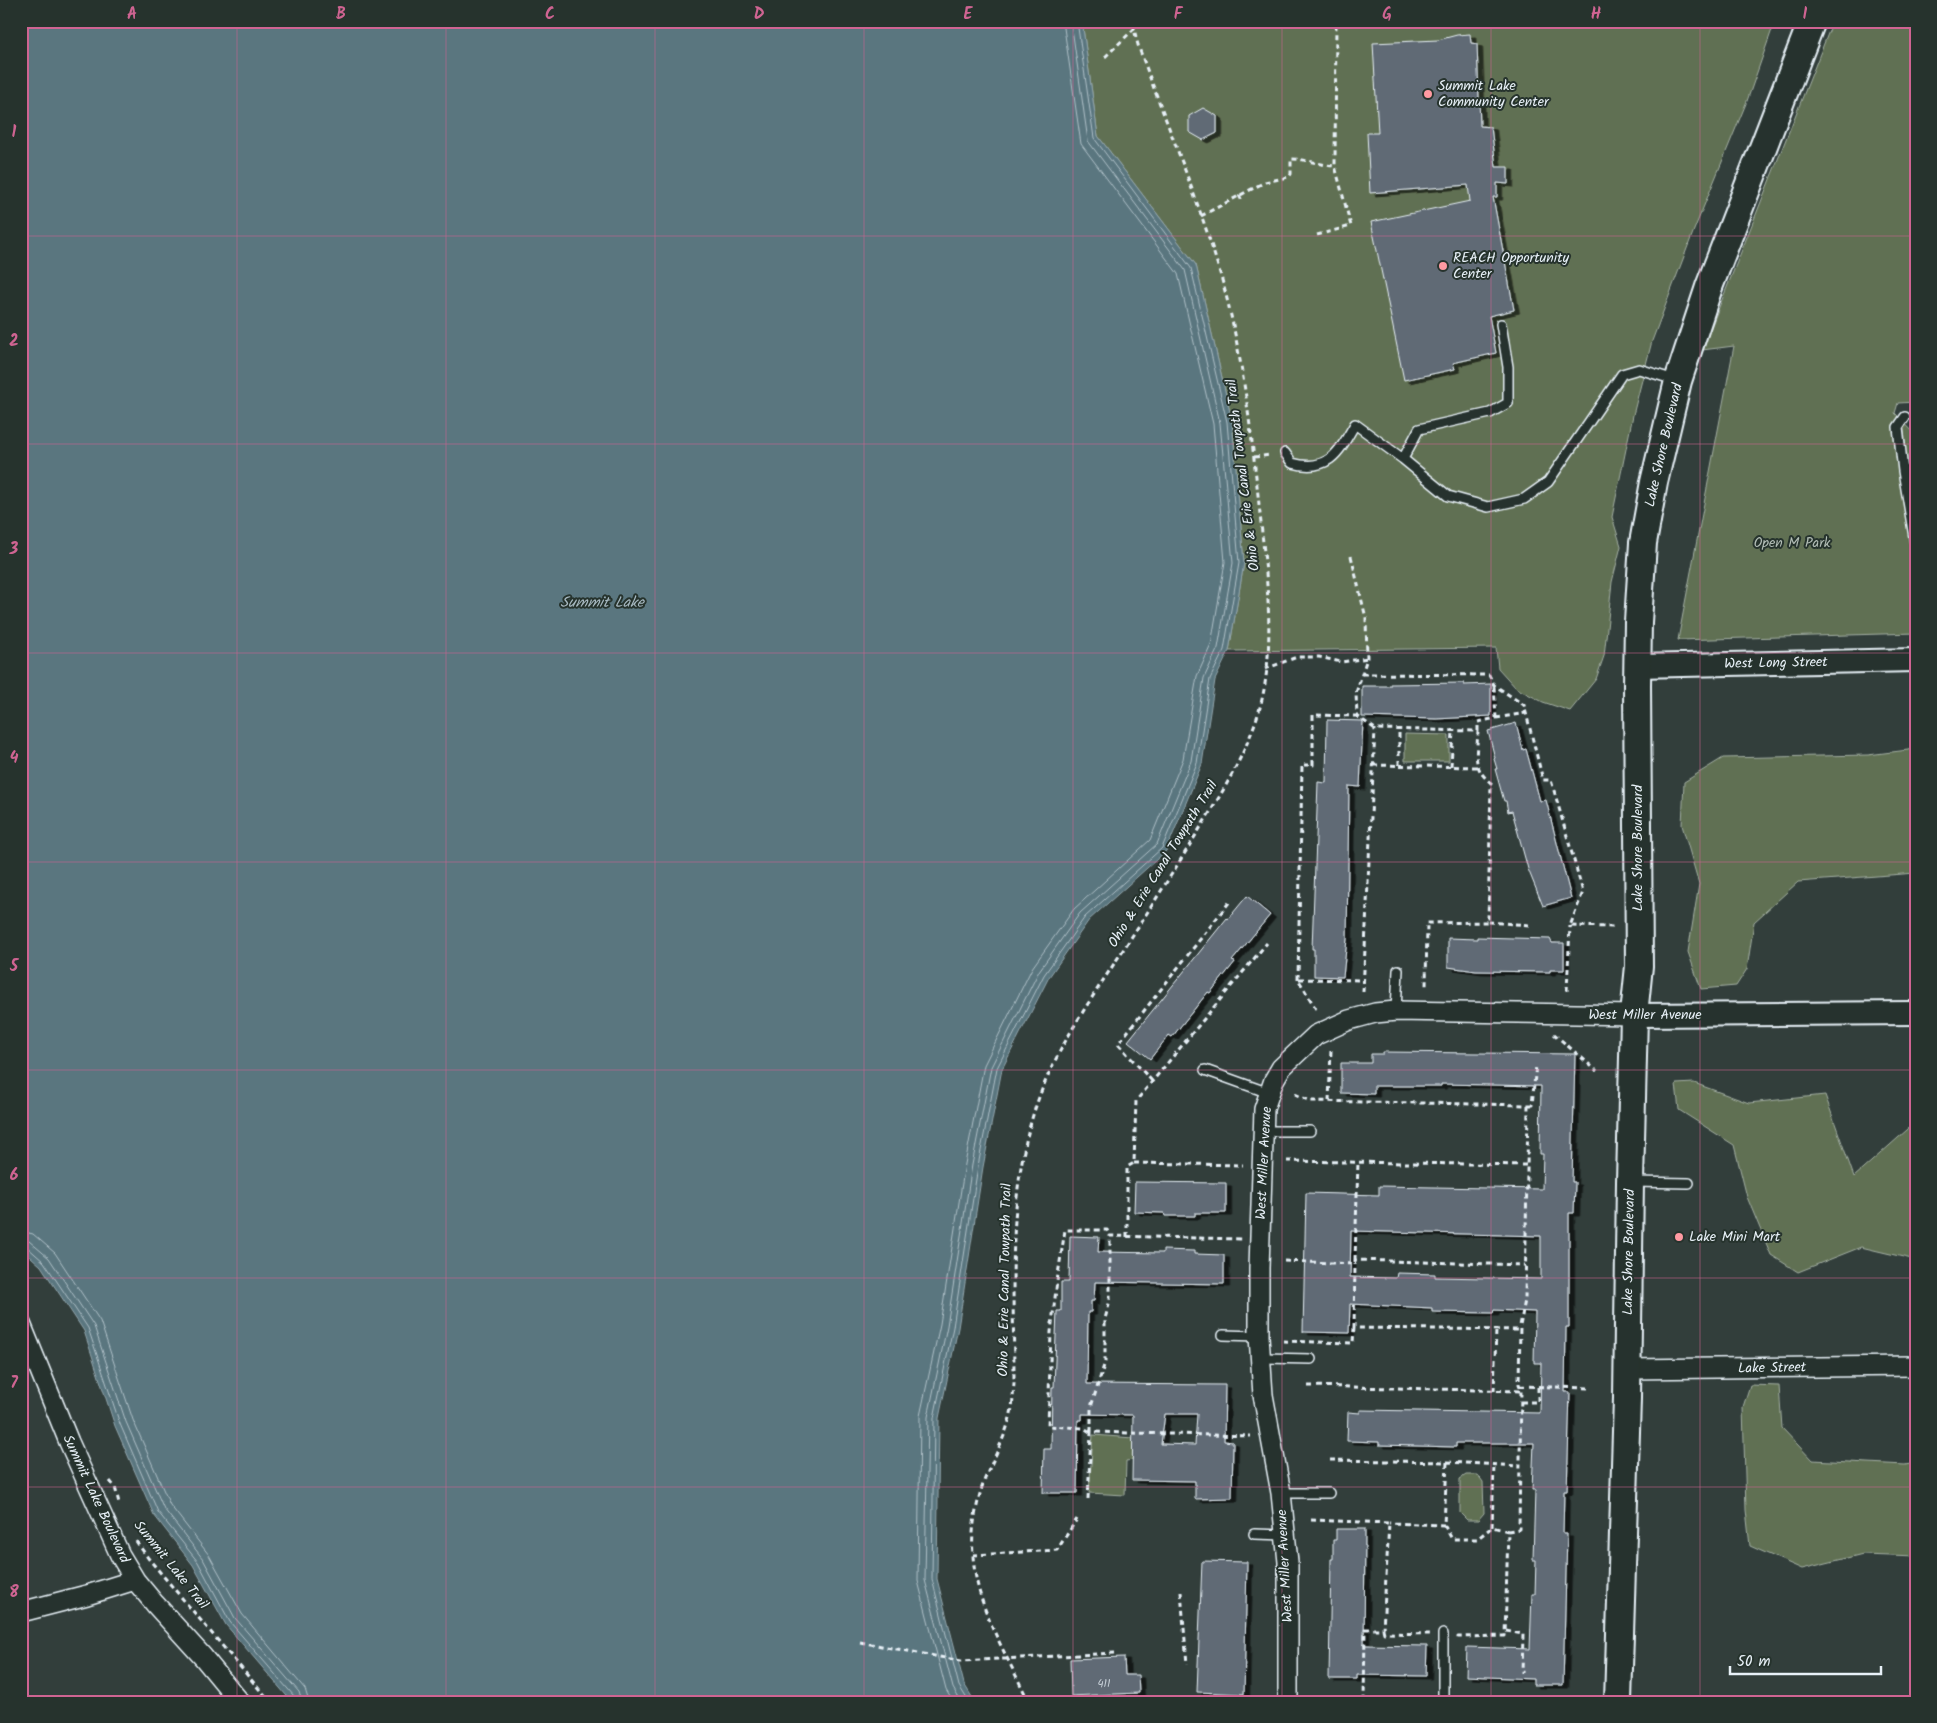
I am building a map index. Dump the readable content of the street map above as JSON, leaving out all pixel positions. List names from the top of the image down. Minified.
{"streets":{"main road":["Lake Shore Boulevard"],"street":["West Long Street","West Miller Avenue","Lake Street","Summit Lake Boulevard"],"path":["Ohio & Erie Canal Towpath Trail","Summit Lake Trail"]},"crossings":[["Lake Shore Boulevard","West Long Street"],["Lake Shore Boulevard","West Miller Avenue"],["Lake Shore Boulevard","Lake Street"]],"water":["Summit Lake"],"parks":["Open M Park"],"places":["Summit Lake Community Center","REACH Opportunity Center","Lake Mini Mart"],"house_numbers":["411"],"scale_bar":"50 m","grid":{"columns":["A","B","C","D","E","F","G","H","I"],"rows":["1","2","3","4","5","6","7","8"]}}
